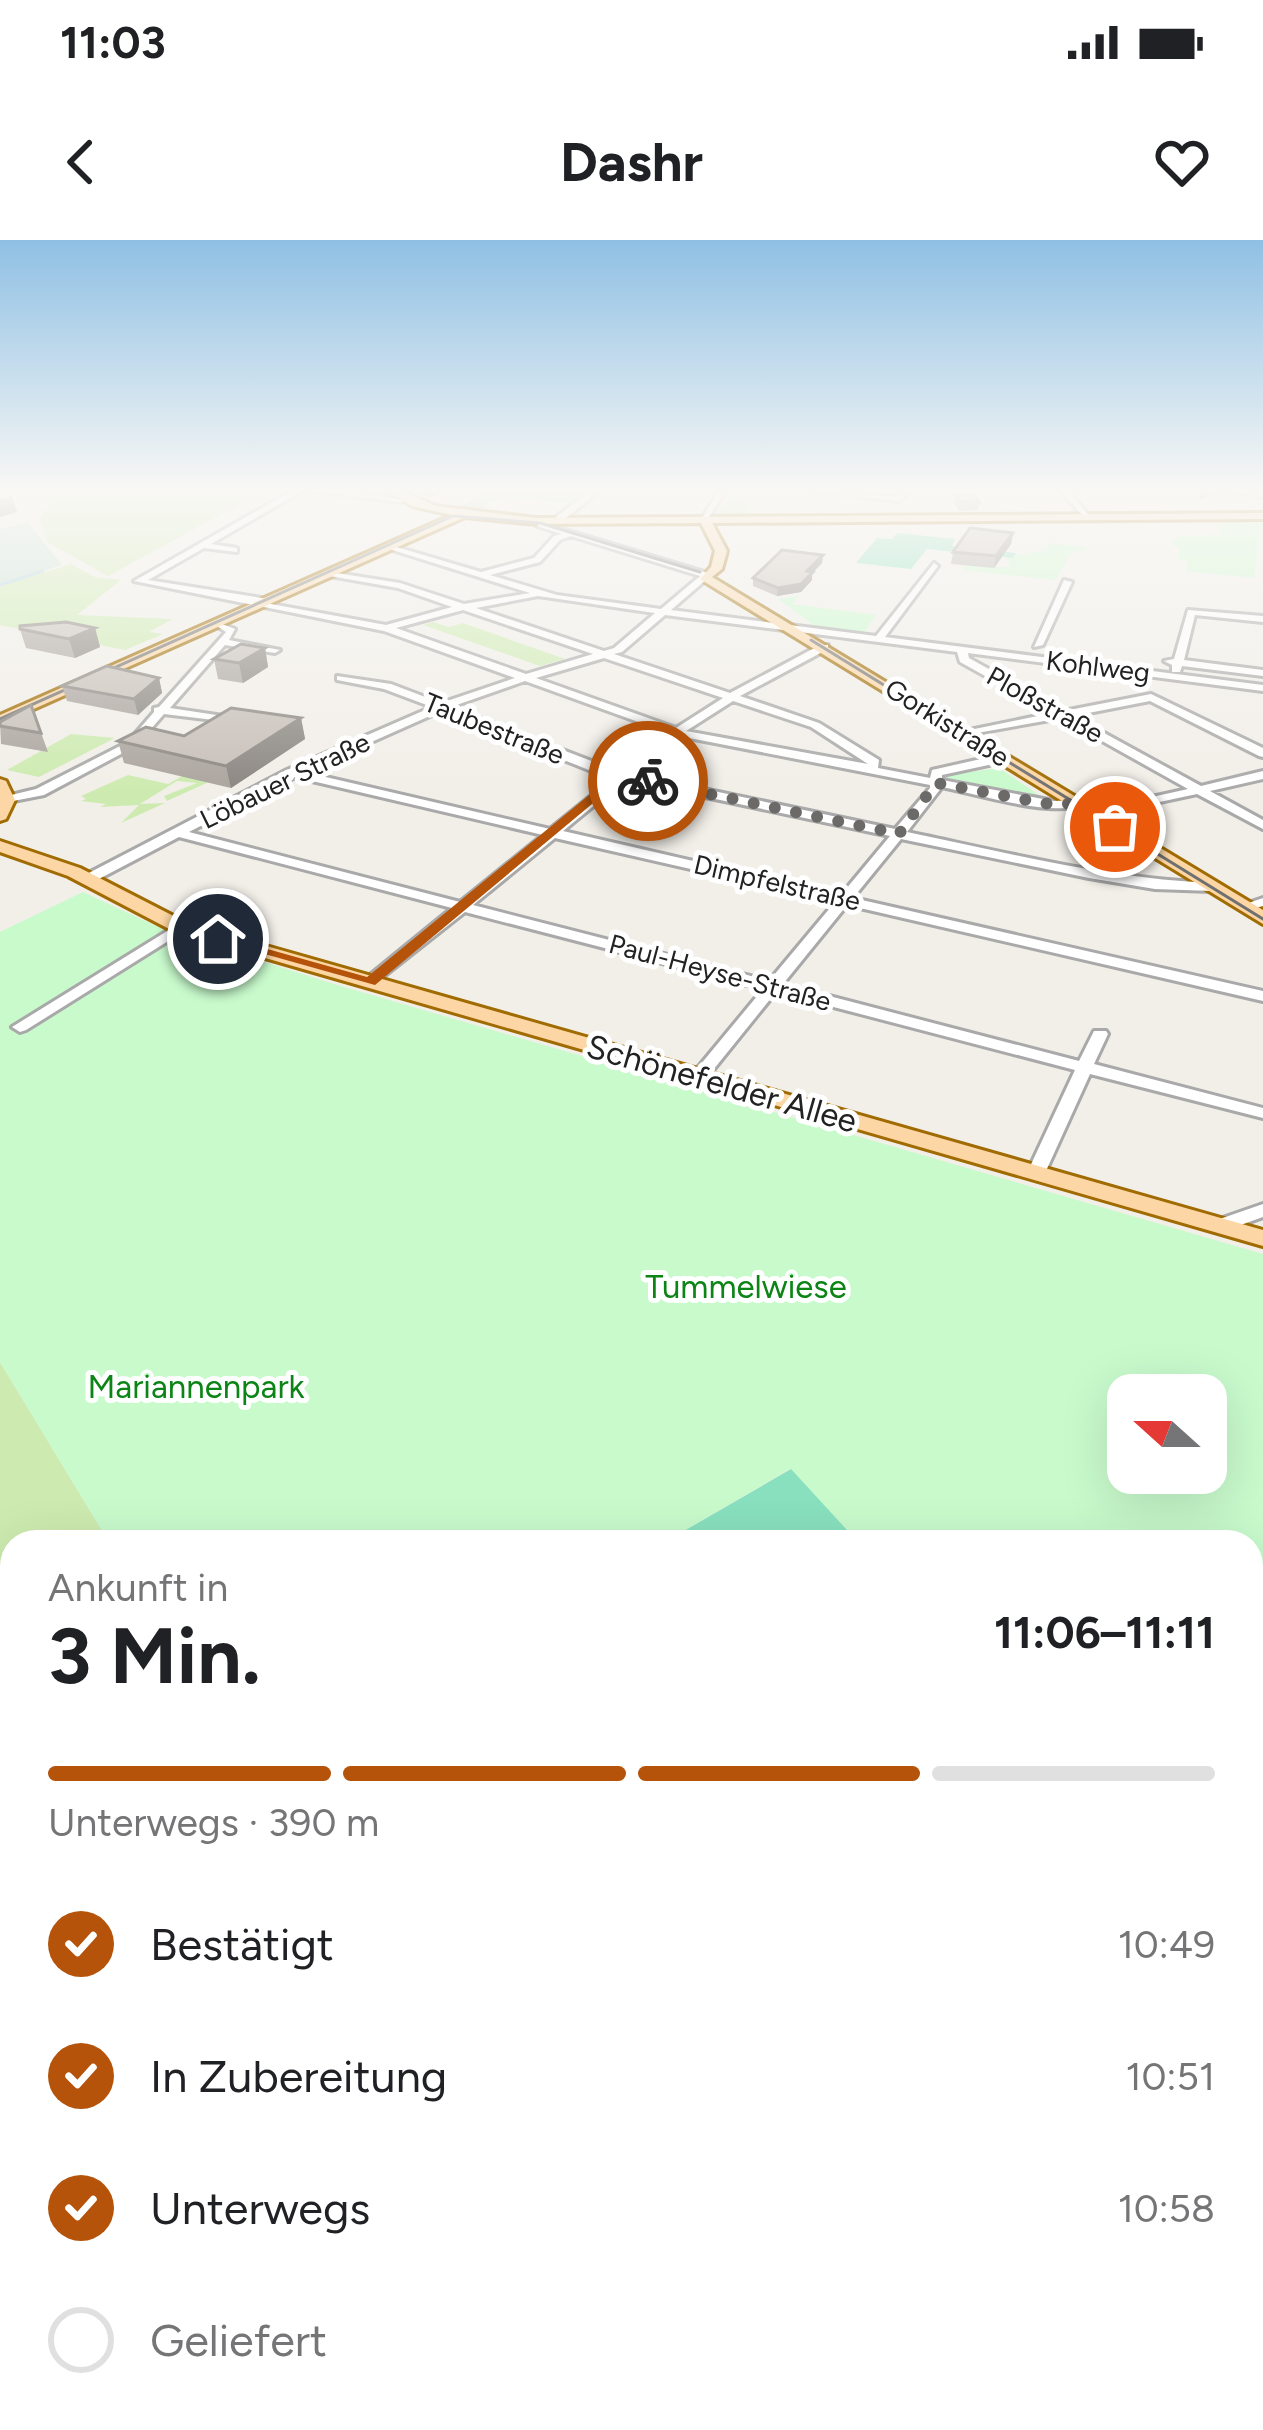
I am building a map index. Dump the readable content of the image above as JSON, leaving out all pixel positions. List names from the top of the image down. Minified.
{"streets":{"main road":["Gorkistraße","Schönefelder Allee"],"street":["Kohlweg","Ploßstraße","Taubestraße","Löbauer Straße","Dimpfelstraße","Paul-Heyse-Straße"]},"crossings":[["Kohlweg","Ploßstraße"],["Kohlweg","Gorkistraße"],["Gorkistraße","Taubestraße"],["Taubestraße","Löbauer Straße"],["Löbauer Straße","Dimpfelstraße"],["Löbauer Straße","Paul-Heyse-Straße"],["Löbauer Straße","Schönefelder Allee"]],"parks":["Tummelwiese","Mariannenpark"],"north":"left","page":{"status":"11:03","header":"Dashr","heading":["3 Min.","Ankunft in","11:06–11:11"],"bar":"Unterwegs · 390 m","list":[["Bestätigt","10:49"],["In Zubereitung","10:51"],["Unterwegs","10:58"],"Geliefert"]}}
